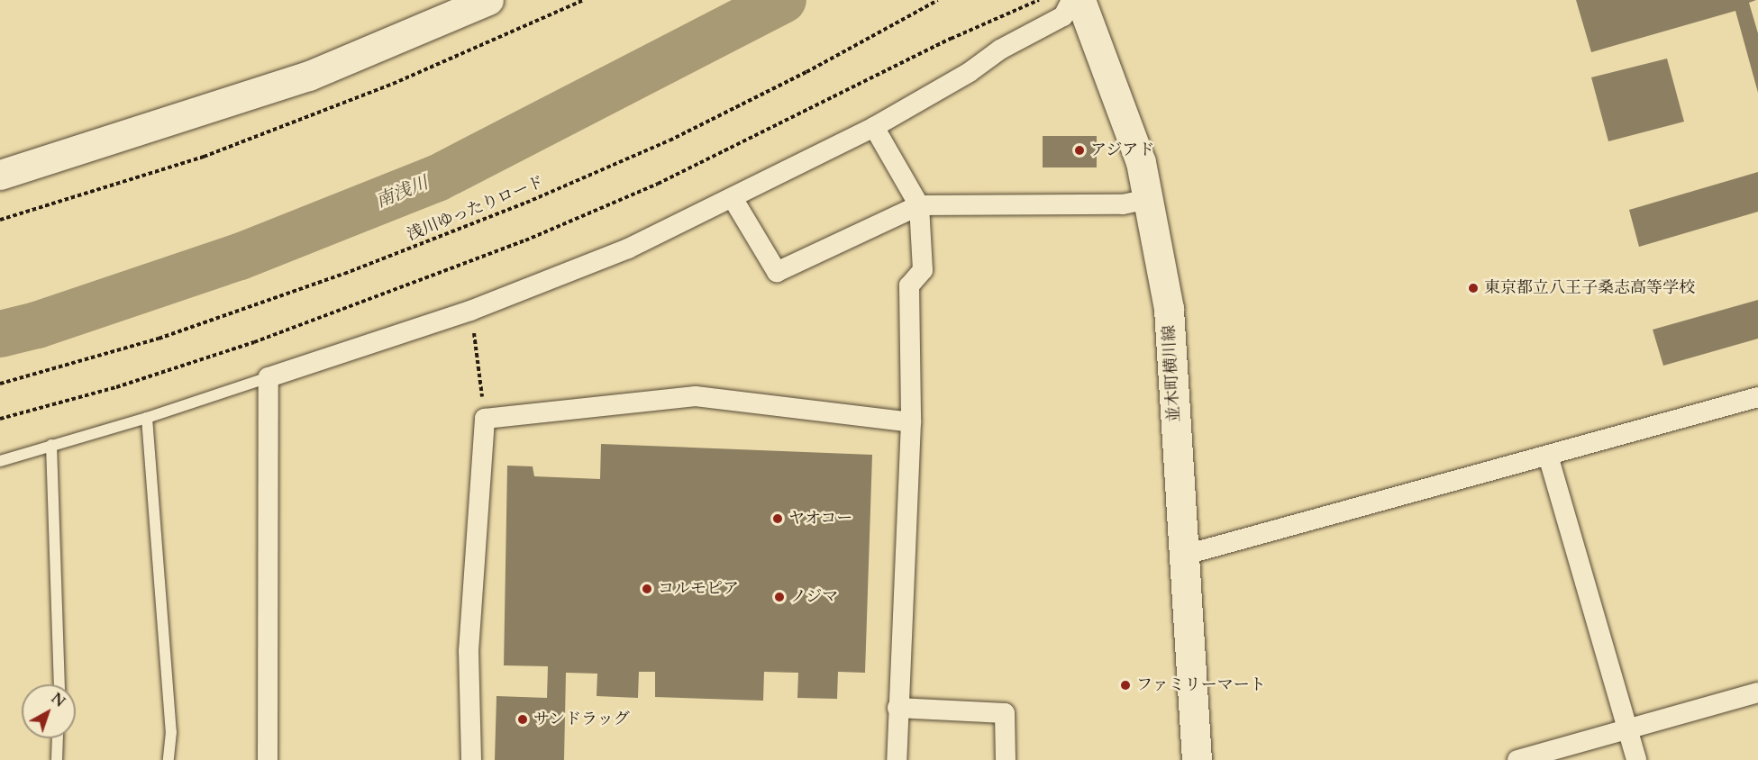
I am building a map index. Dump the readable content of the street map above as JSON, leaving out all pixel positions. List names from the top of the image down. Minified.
{"streets":{"street":["並木町横川線"],"path":["浅川ゆったりロード"]},"water":["南浅川"],"places":["アジアド","東京都立八王子桑志高等学校","ヤオコー","コルモピア","ノジマ","ファミリーマート","サンドラッグ"],"north":"top right"}
